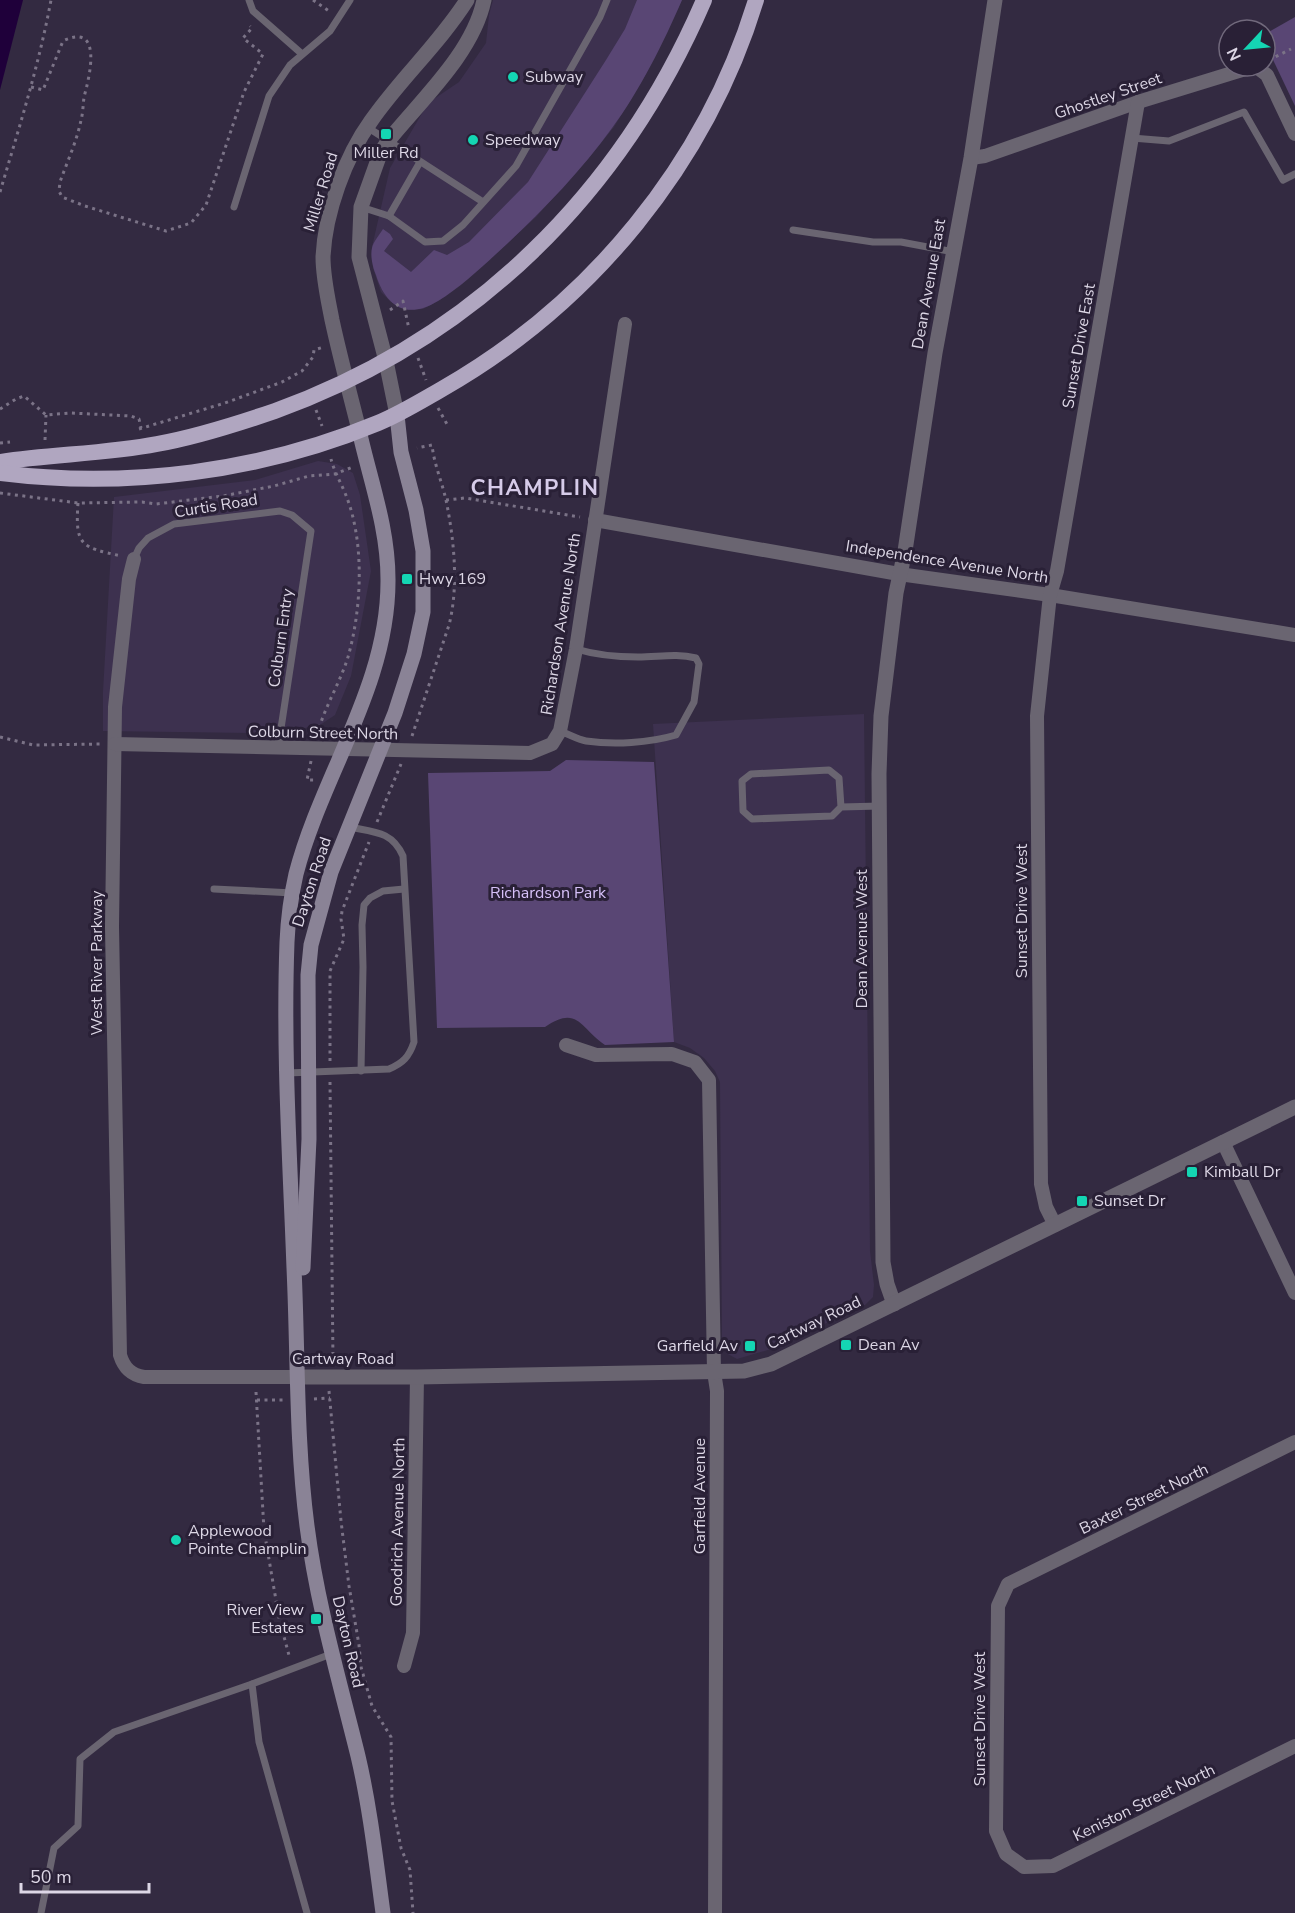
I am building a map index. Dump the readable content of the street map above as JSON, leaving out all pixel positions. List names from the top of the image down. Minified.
{"streets":{"main road":["Dayton Road"],"street":["Ghostley Street","Miller Road","Dean Avenue East","Sunset Drive East","Independence Avenue North","Richardson Avenue North","Colburn Street North","Sunset Drive West","Dean Avenue West","West River Parkway","Cartway Road","Garfield Avenue","Baxter Street North","Goodrich Avenue North","Keniston Street North"],"lane":["Curtis Road","Colburn Entry"]},"crossings":[["Ghostley Street","Dean Avenue East"],["Ghostley Street","Sunset Drive East"],["Miller Road","Dayton Road"],["Dean Avenue East","Independence Avenue North"],["Dean Avenue East","Dean Avenue West"],["Sunset Drive East","Independence Avenue North"],["Sunset Drive East","Sunset Drive West"],["Curtis Road","Colburn Entry"],["Curtis Road","West River Parkway"],["Independence Avenue North","Richardson Avenue North"],["Independence Avenue North","Sunset Drive West"],["Independence Avenue North","Dean Avenue West"],["Richardson Avenue North","Colburn Street North"],["Colburn Entry","Colburn Street North"],["Colburn Street North","Dayton Road"],["Colburn Street North","West River Parkway"],["Dayton Road","Cartway Road"],["Sunset Drive West","Cartway Road"],["Sunset Drive West","Baxter Street North"],["Sunset Drive West","Keniston Street North"],["Dean Avenue West","Cartway Road"],["West River Parkway","Cartway Road"],["Cartway Road","Garfield Avenue"],["Cartway Road","Goodrich Avenue North"]],"districts":["CHAMPLIN"],"parks":["Richardson Park"],"places":{"other":["Subway","Speedway","Applewood Pointe Champlin"],"transit":["Miller Rd","Hwy 169","Kimball Dr","Sunset Dr","Dean Av","Garfield Av","River View Estates"]},"scale_bar":"50 m","north":"bottom left"}
